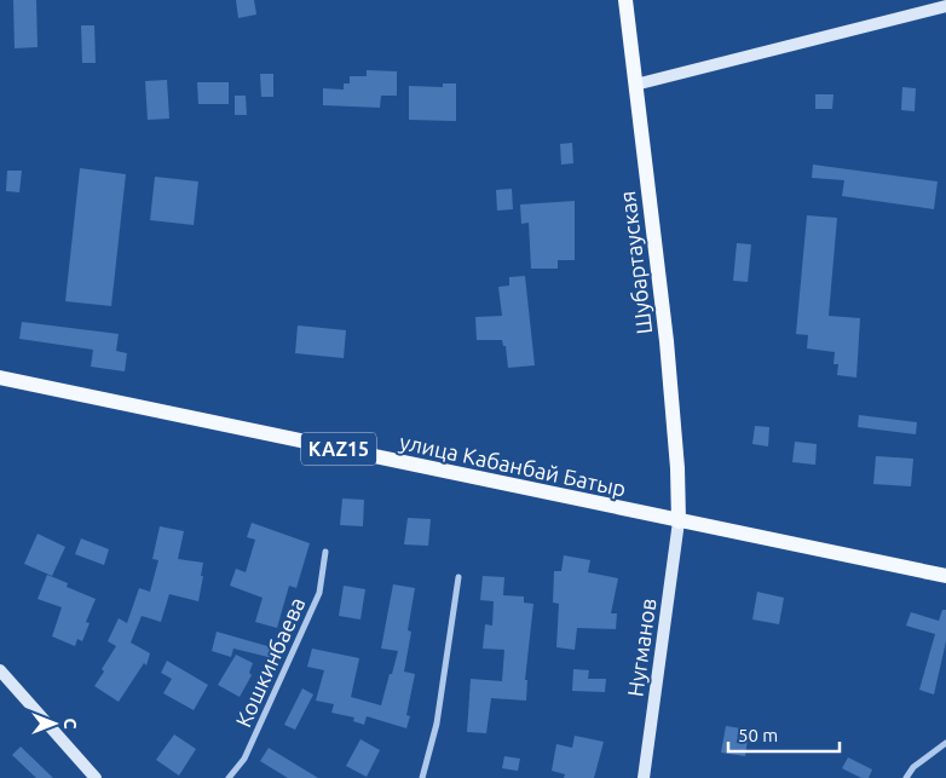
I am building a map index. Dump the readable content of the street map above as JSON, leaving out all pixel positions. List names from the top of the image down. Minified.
{"streets":{"main road":["Шубартауская","KAZ15","улица Кабанбай Батыр","Нугманов"],"street":["Кошкинбаева"]},"crossings":[["Шубартауская","улица Кабанбай Батыр"],["Шубартауская","Нугманов"],["улица Кабанбай Батыр","Нугманов"]],"scale_bar":"50 m","north":"right"}
